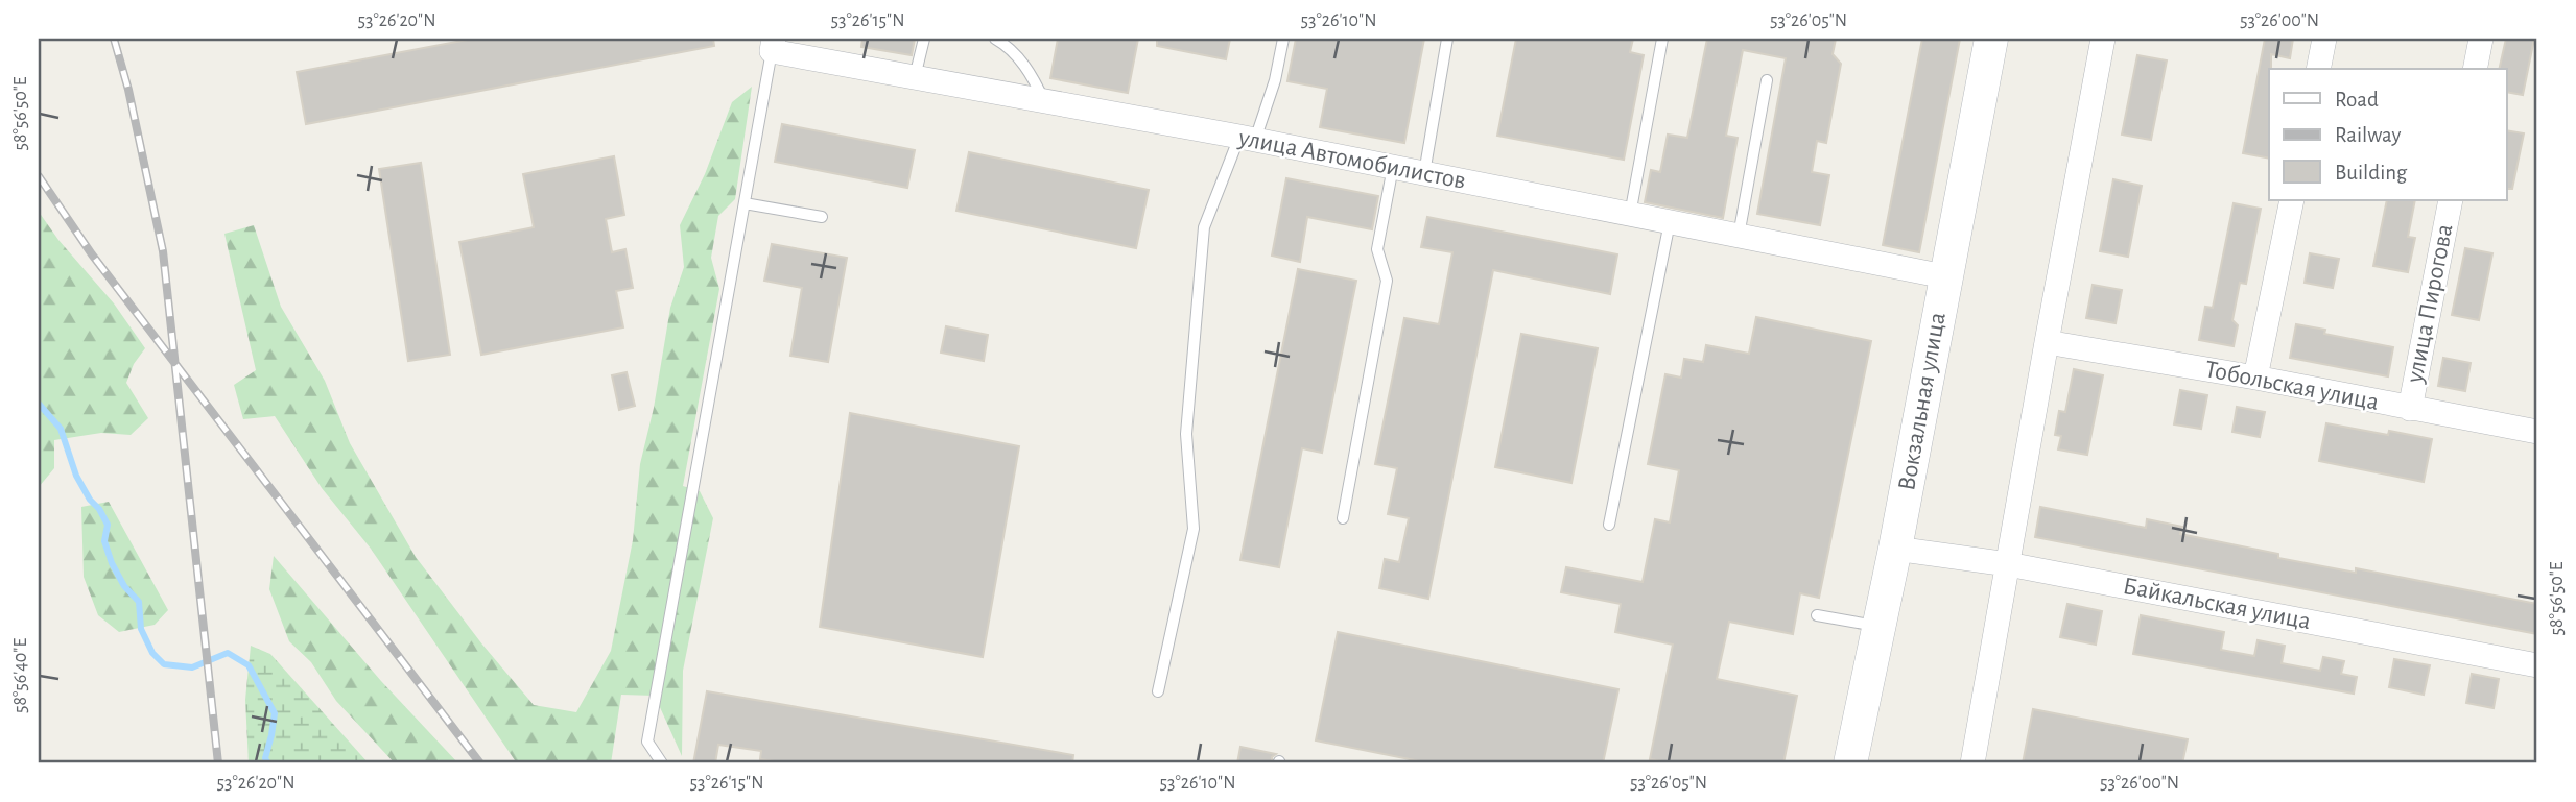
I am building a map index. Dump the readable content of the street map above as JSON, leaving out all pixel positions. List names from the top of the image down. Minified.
{"streets":{"main road":["Вокзальная улица"],"street":["улица Автомобилистов","улица Пирогова","Тобольская улица","Байкальская улица"]},"crossings":[["улица Автомобилистов","Вокзальная улица"],["улица Пирогова","Тобольская улица"],["Вокзальная улица","Байкальская улица"]],"legend":["Road","Railway","Building"],"coordinates":["53°26'20\"N","53°26'15\"N","53°26'10\"N","53°26'05\"N","53°26'00\"N","58°56'50\"E","58°56'40\"E"]}
